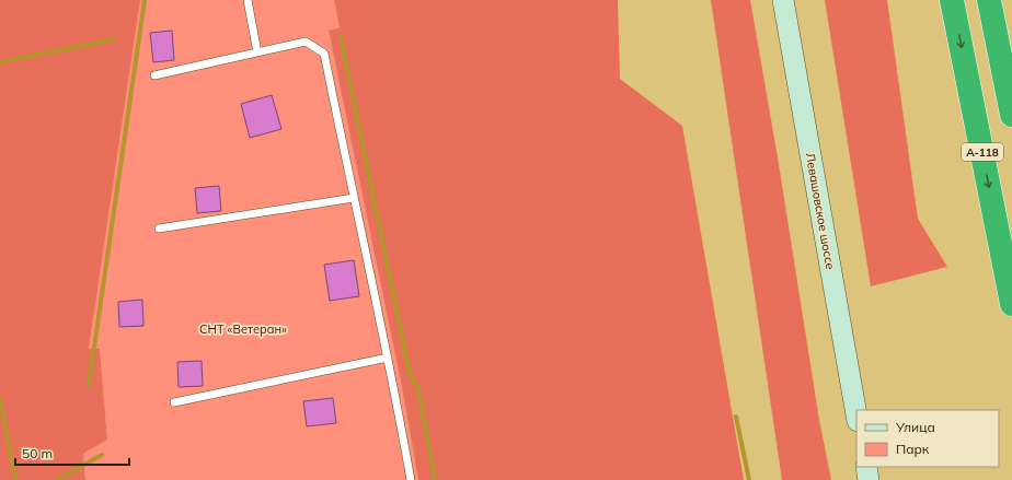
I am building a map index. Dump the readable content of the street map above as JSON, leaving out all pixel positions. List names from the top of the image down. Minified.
{"streets":{"highway":["А-118"],"main road":["Левашовское шоссе"]},"parks":["СНТ «Ветеран»"],"legend":["Улица","Парк"],"scale_bar":"50 m"}
